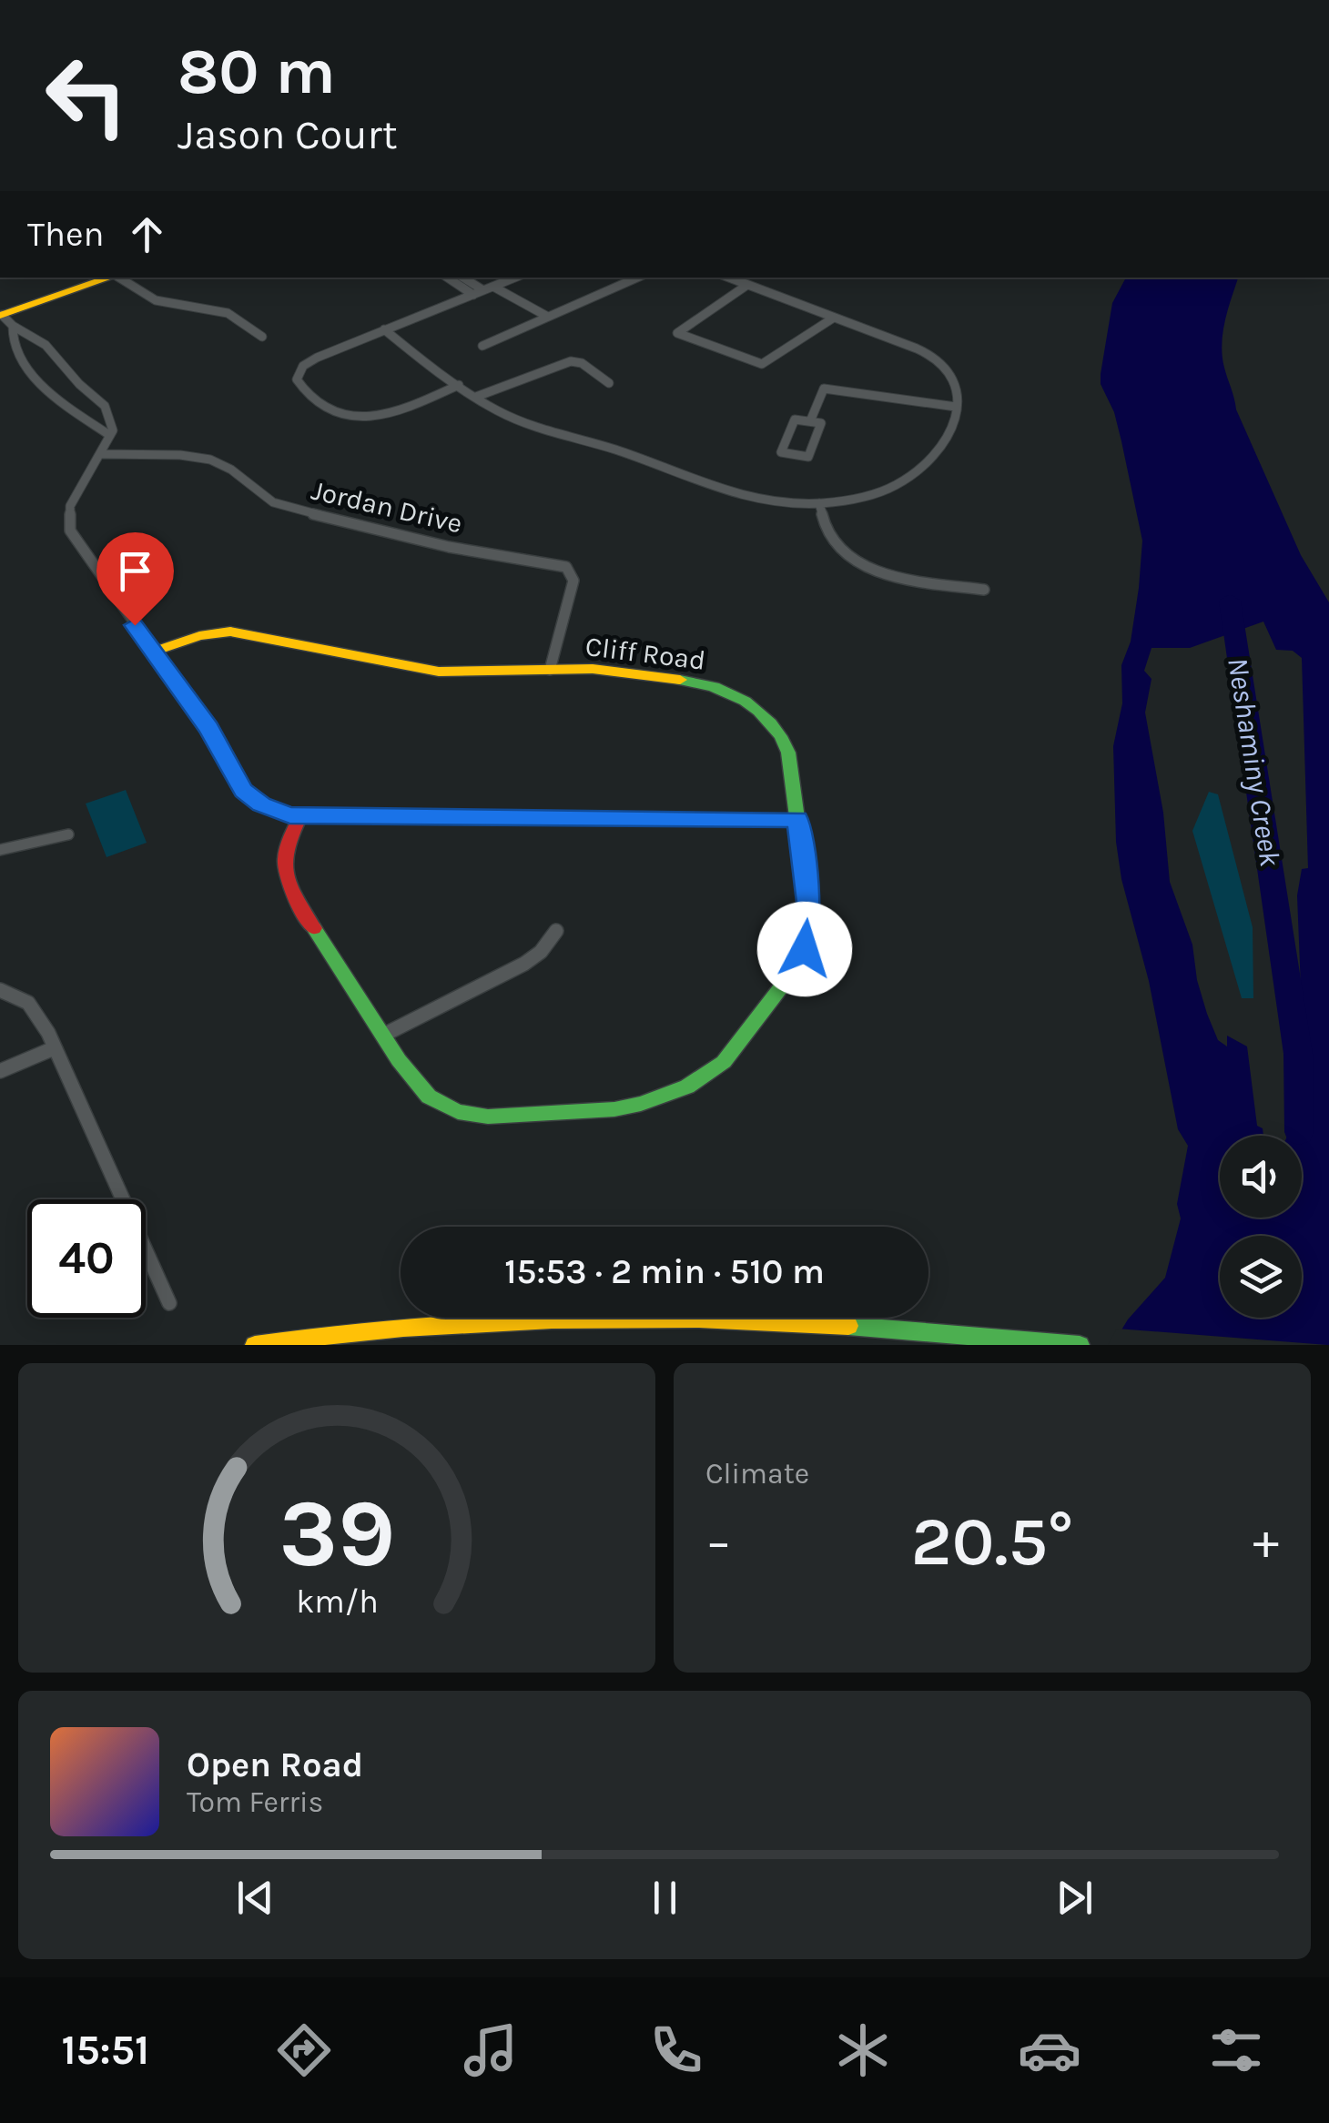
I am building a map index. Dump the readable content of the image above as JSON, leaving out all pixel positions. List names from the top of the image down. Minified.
{"streets":{"main road":["Cliff Road"],"street":["Jordan Drive"]},"crossings":[["Jordan Drive","Cliff Road"]],"water":["Neshaminy Creek"],"page":{"turn":["80 m","Jason Court"],"then":"Then","limit":"40","trip":"15:53 · 2 min · 510 m","tile":"Climate","heat":["−","20.5°","+"],"song":["Open Road","Tom Ferris"],"tabs":"15:51","gauge":["39","km/h"]}}
